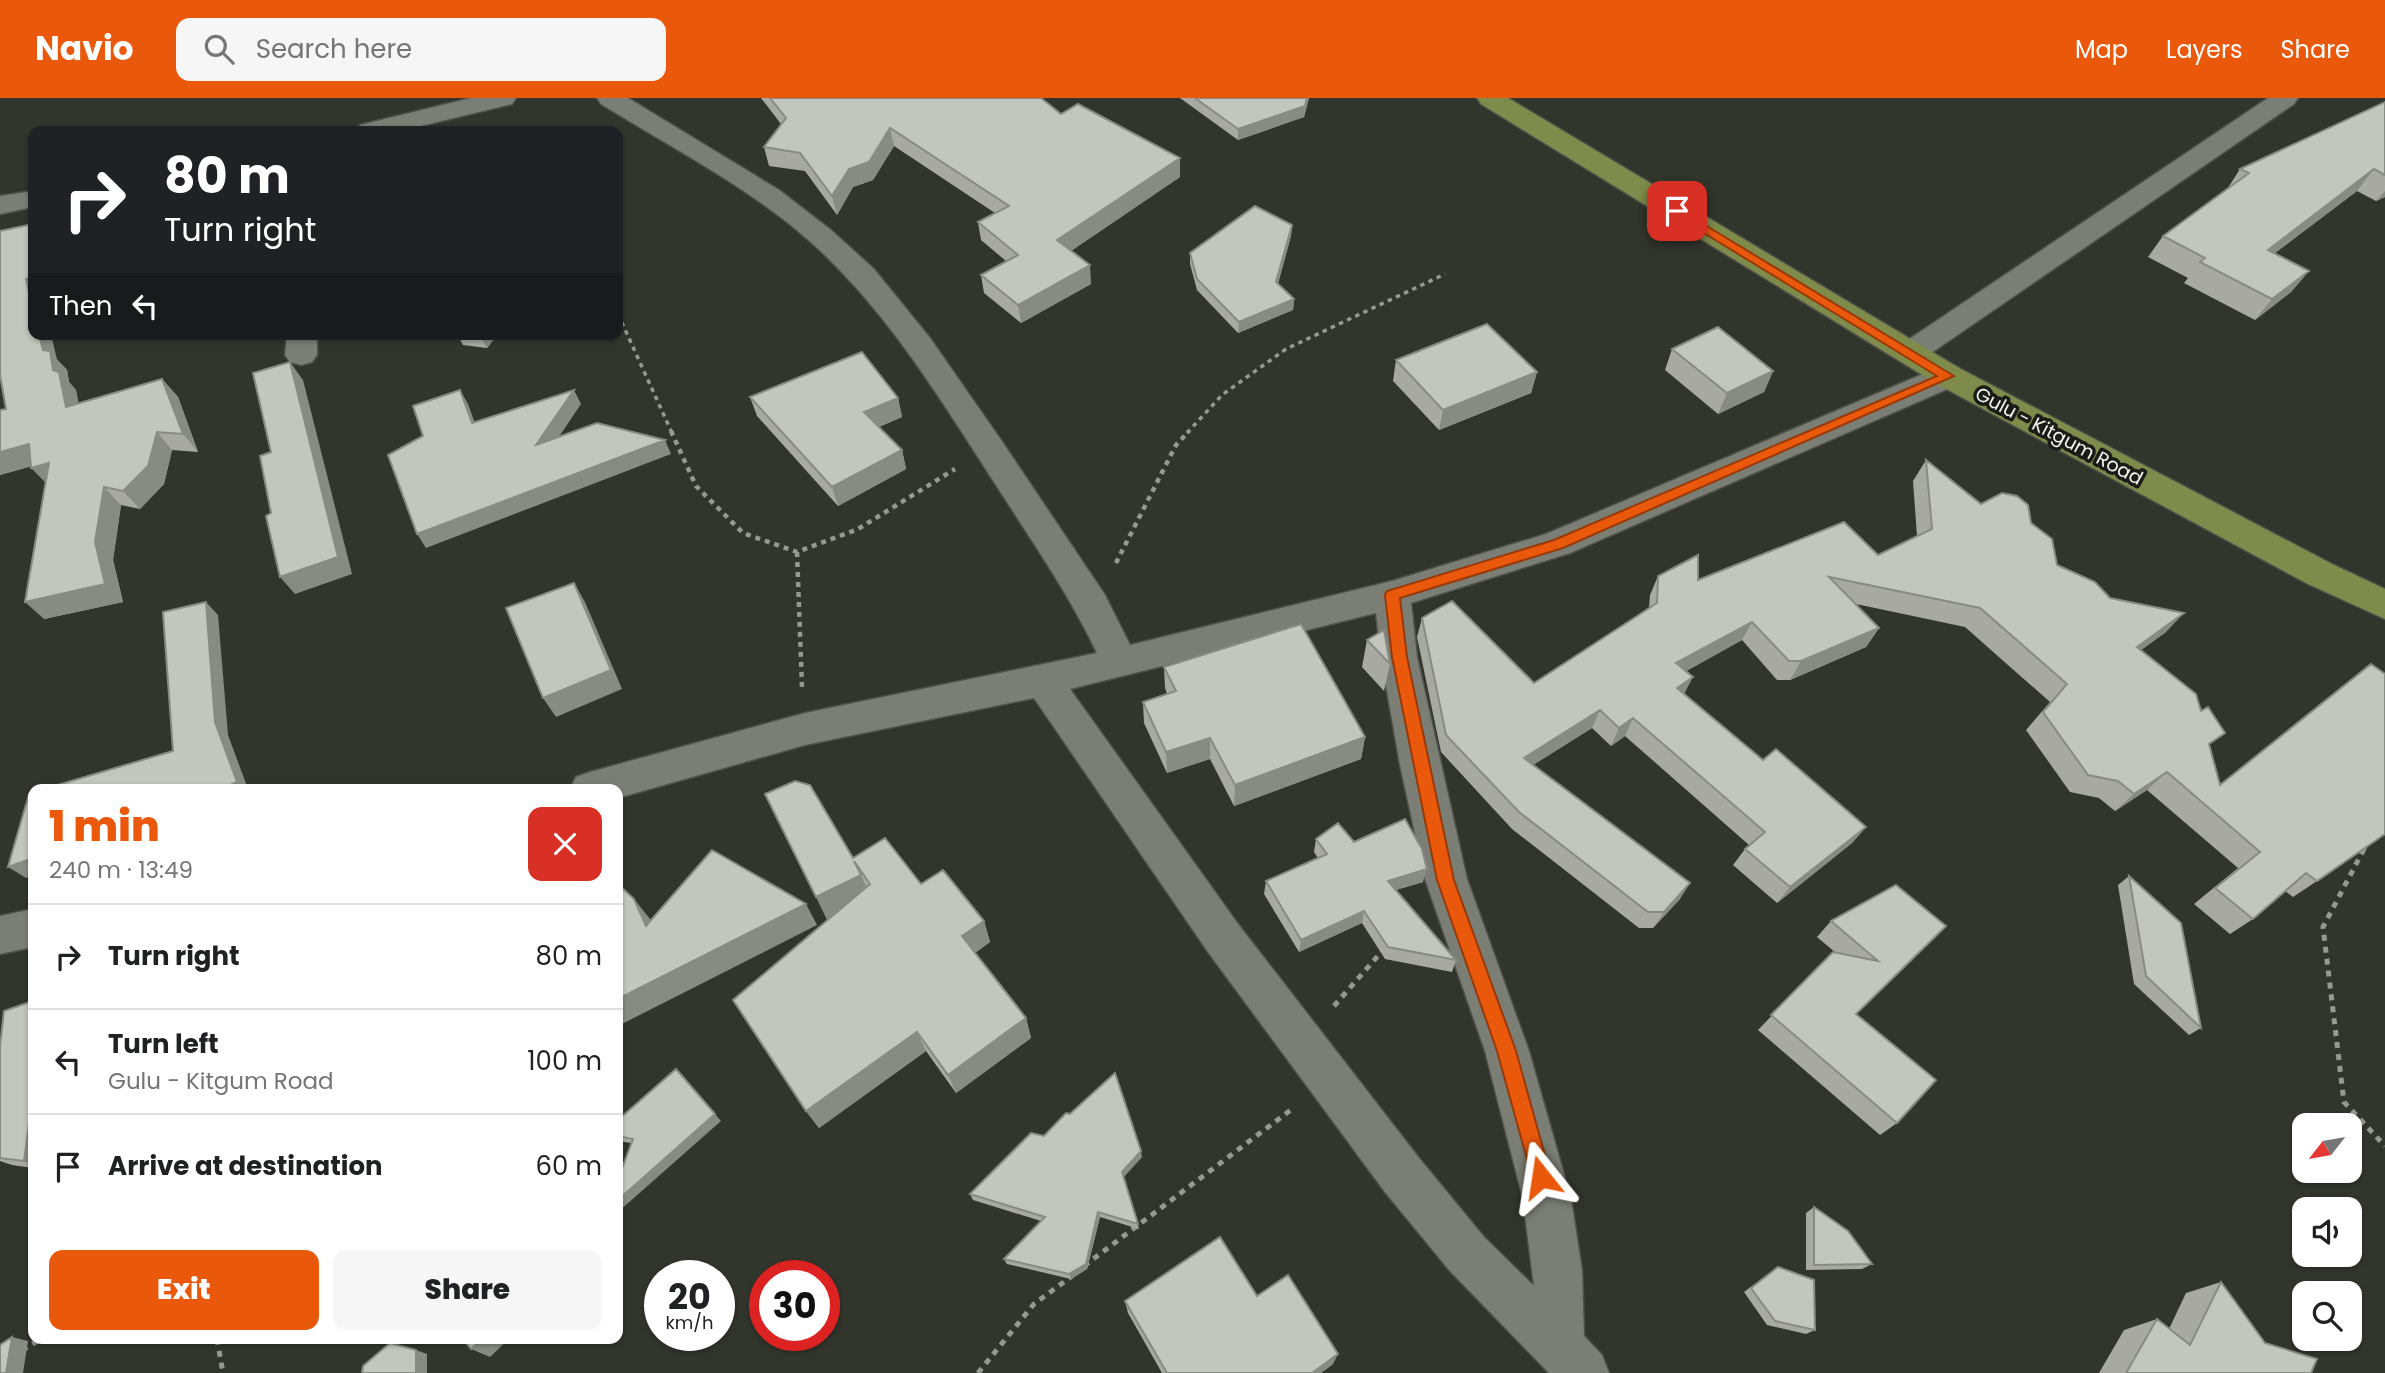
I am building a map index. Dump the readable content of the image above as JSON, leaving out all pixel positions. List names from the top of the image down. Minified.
{"streets":{"main road":["Gulu - Kitgum Road"]},"north":"bottom left","page":{"header":"Navio","search":"Search here","nav":["Map","Layers","Share"],"turn":["80 m","Turn right"],"then":"Then","heading":["1 min","240 m · 13:49"],"list":[{"name":"Turn right","value":"80 m"},{"name":"Turn left","note":"Gulu - Kitgum Road","value":"100 m"},{"name":"Arrive at destination","value":"60 m"}],"buttons":["Exit","Share"],"speed":"20 km/h","limit":"30"}}
